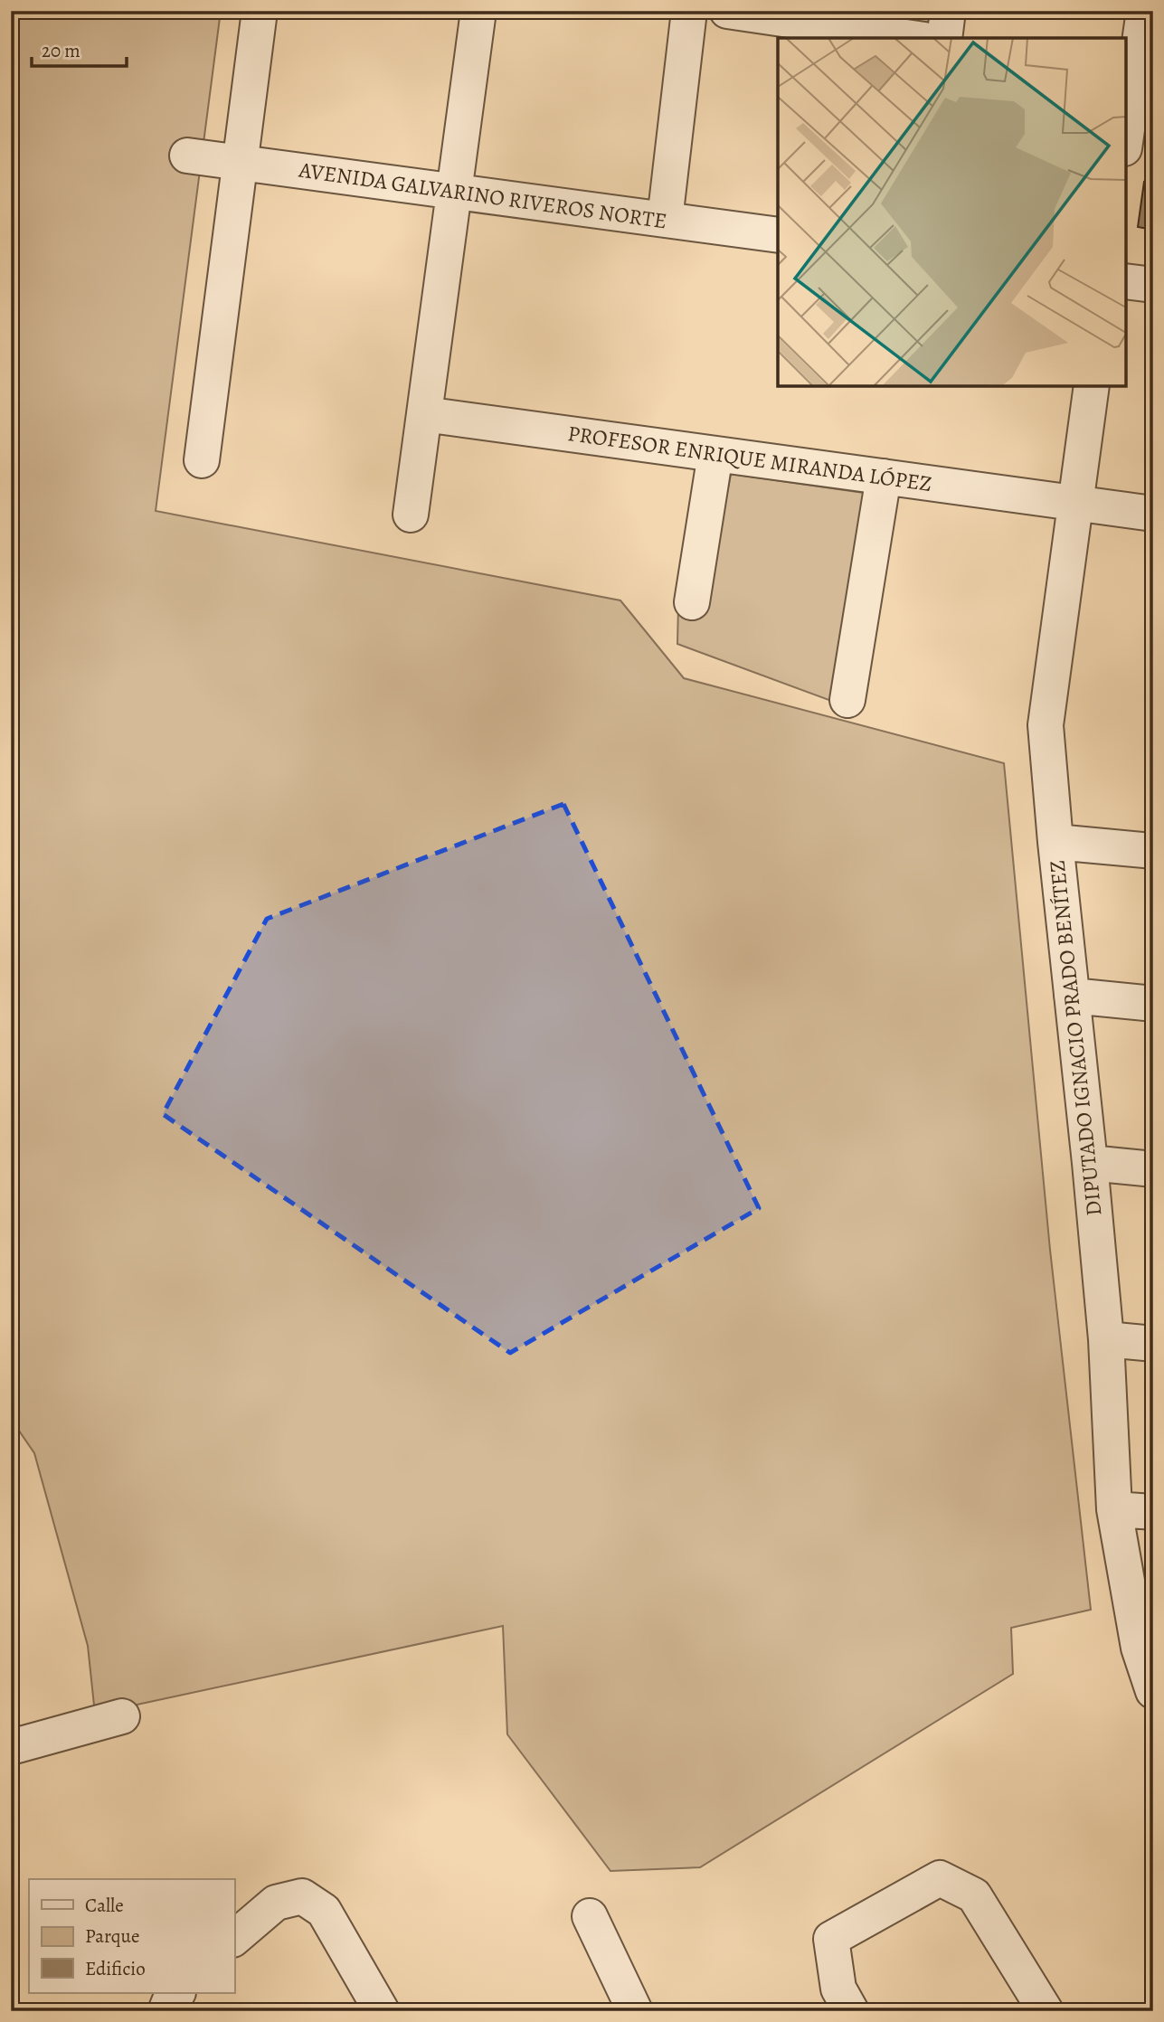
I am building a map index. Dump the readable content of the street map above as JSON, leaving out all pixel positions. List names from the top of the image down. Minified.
{"streets":{"street":["AVENIDA GALVARINO RIVEROS NORTE","PROFESOR ENRIQUE MIRANDA LÓPEZ","DIPUTADO IGNACIO PRADO BENÍTEZ"]},"crossings":[["PROFESOR ENRIQUE MIRANDA LÓPEZ","DIPUTADO IGNACIO PRADO BENÍTEZ"]],"legend":["Calle","Parque","Edificio"],"scale_bar":"20 m"}
